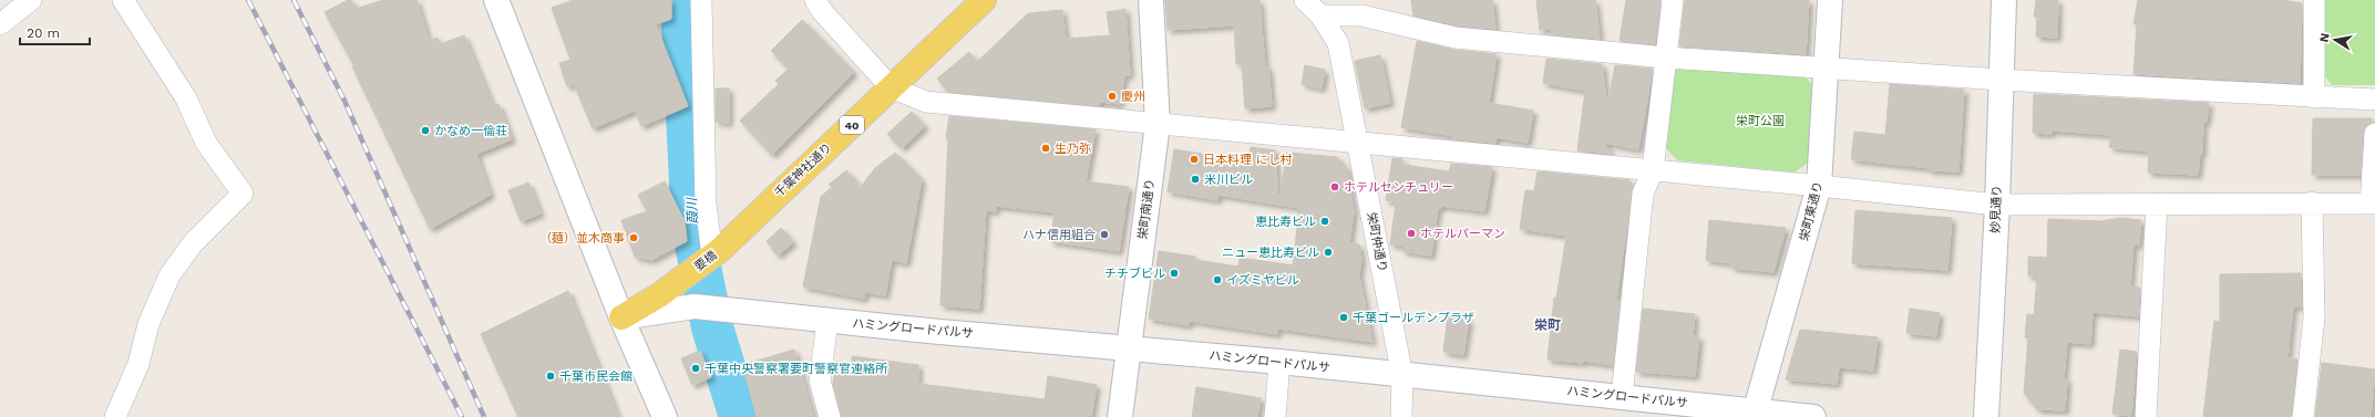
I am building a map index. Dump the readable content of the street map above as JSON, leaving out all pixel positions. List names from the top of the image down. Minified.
{"streets":{"main road":["40","千葉神社通り","要橋"],"street":["栄町南通り","妙見通り","栄町東通り","栄町仲通り","ハミングロードパルサ"]},"crossings":[["千葉神社通り","要橋"],["栄町南通り","ハミングロードパルサ"],["栄町東通り","ハミングロードパルサ"],["栄町仲通り","ハミングロードパルサ"],["要橋","ハミングロードパルサ"]],"districts":["栄町"],"water":["葭川"],"parks":["栄町公園"],"places":["慶州","かなめ一倫荘","生乃弥","日本料理 にし村","米川ビル","ホテルセンチュリー","恵比寿ビル","ホテルパーマン","ハナ信用組合","（麺）並木商事","ニュー恵比寿ビル","チチブビル","イズミヤビル","千葉ゴールデンプラザ","千葉中央警察署要町警察官連絡所","千葉市民会館"],"scale_bar":"20 m","north":"left"}
